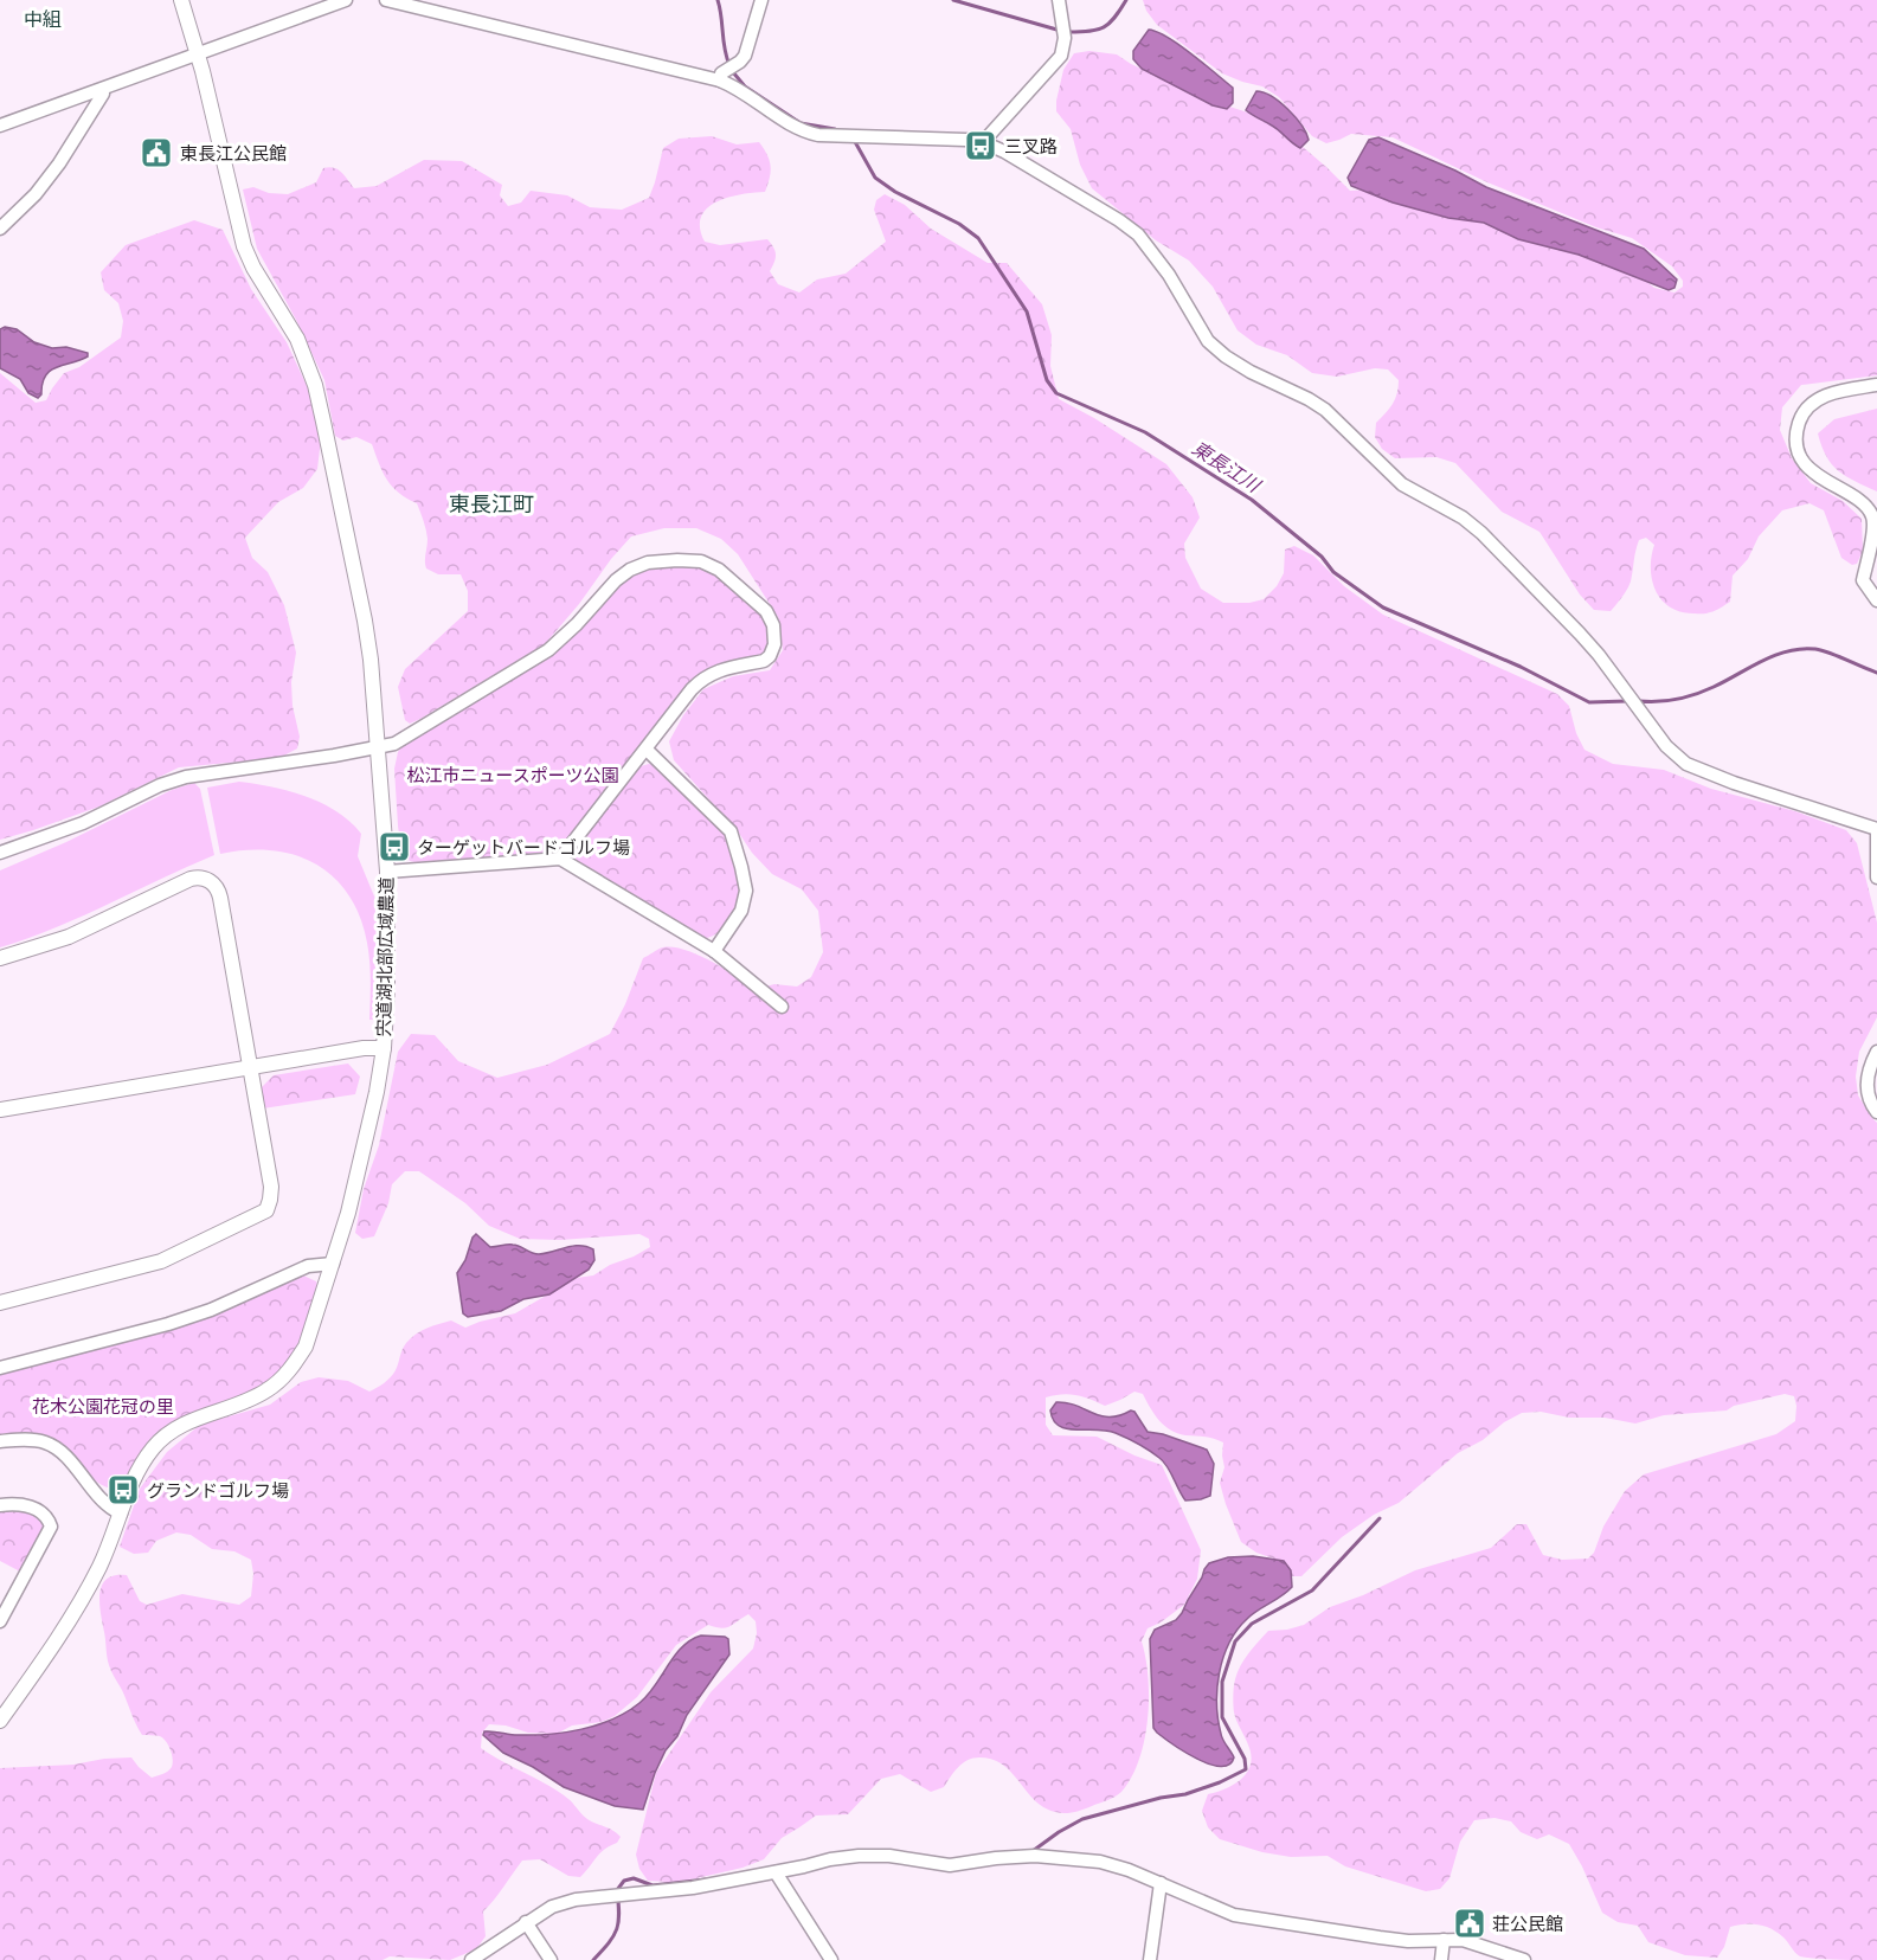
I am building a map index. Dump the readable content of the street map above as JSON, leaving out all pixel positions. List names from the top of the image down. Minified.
{"streets":{"street":["宍道湖北部広域農道"]},"districts":["中組","東長江町"],"water":["東長江川"],"parks":["松江市ニュースポーツ公園","花木公園花冠の里"],"places":{"bus stop":["三叉路","ターゲットバードゴルフ場","グランドゴルフ場"],"public building":["東長江公民館","荘公民館"]}}
